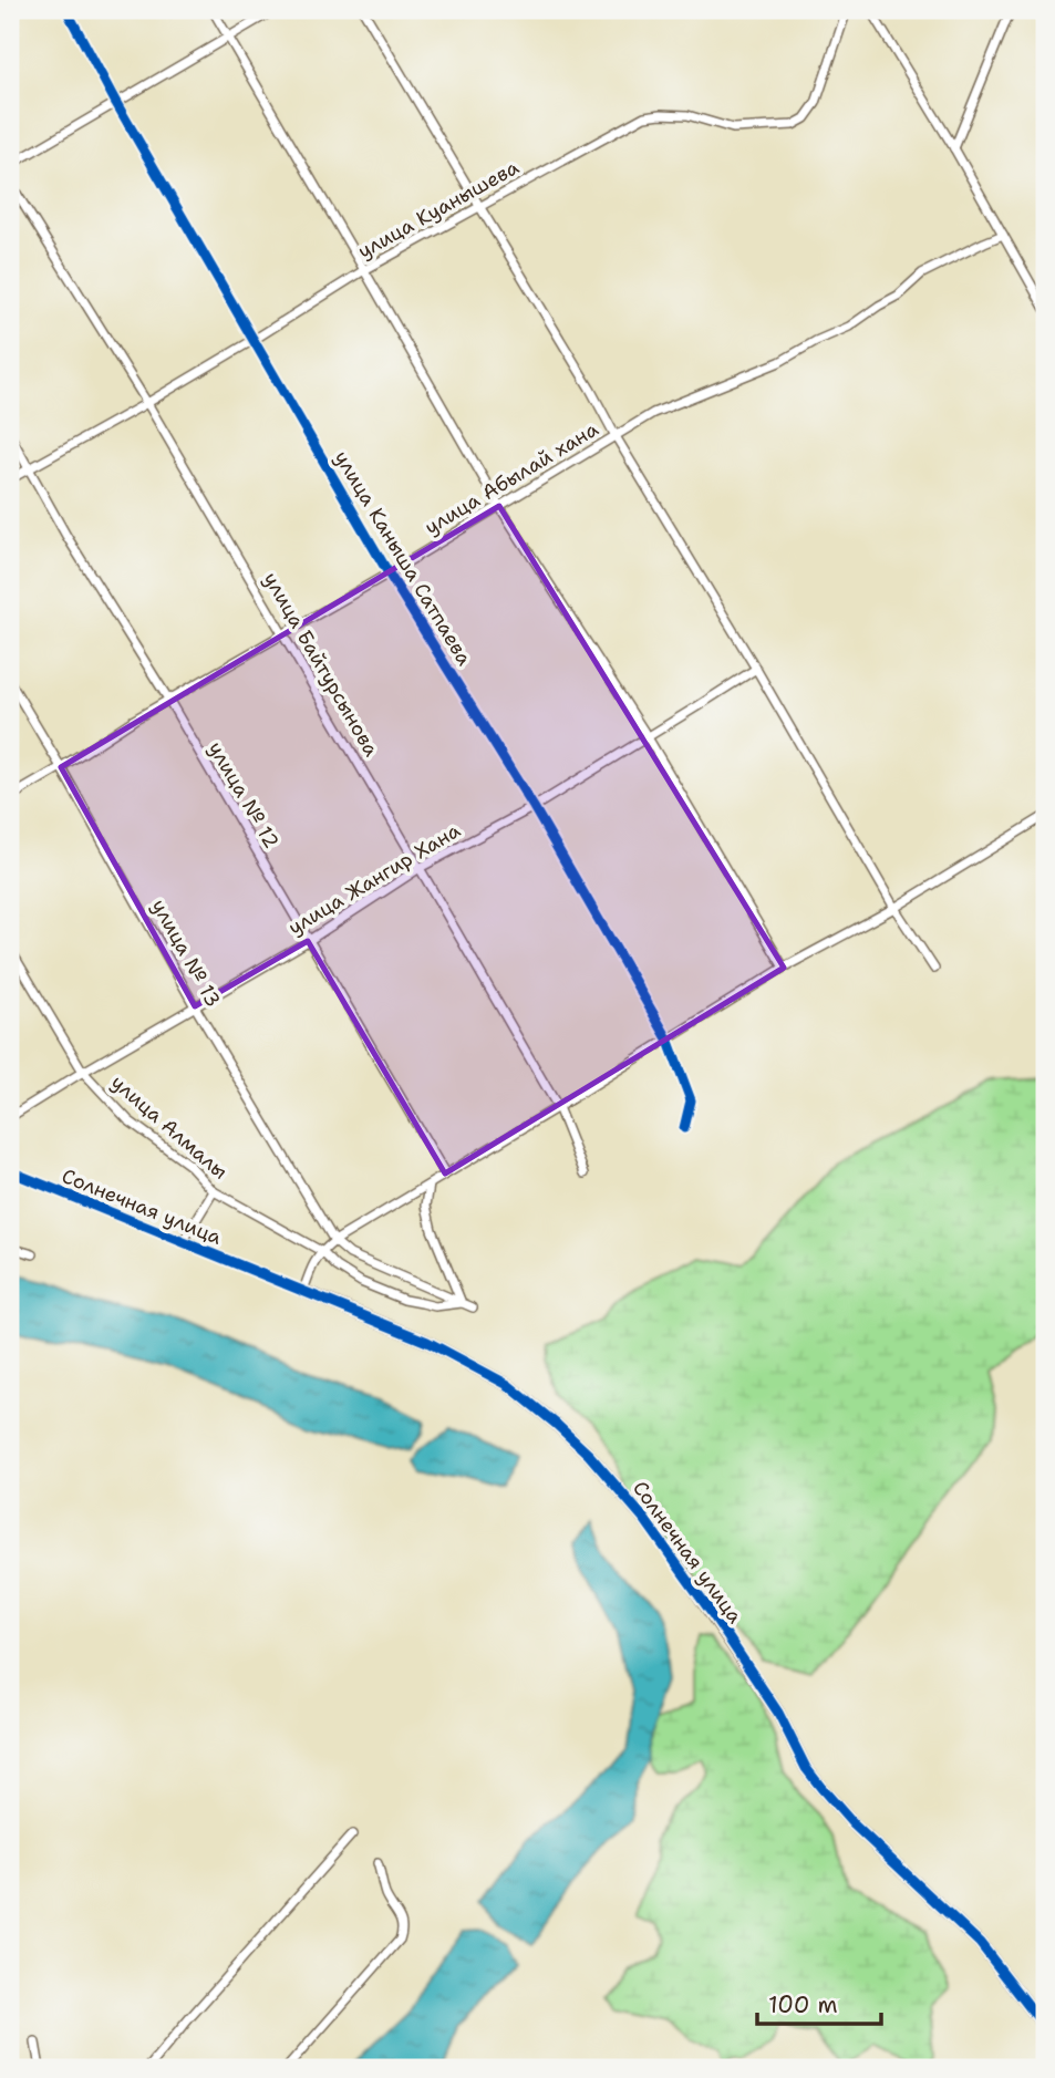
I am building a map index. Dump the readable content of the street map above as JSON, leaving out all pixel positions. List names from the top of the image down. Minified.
{"streets":{"street":["улица Куанышева","улица Абылай хана","улица Каныша Сатпаева","улица Байтурсынова","улица № 12","улица Жангир Хана","улица № 13","улица Алмалы","Солнечная улица"]},"crossings":[["улица Куанышева","улица Каныша Сатпаева"],["улица Куанышева","улица Байтурсынова"],["улица Куанышева","улица № 12"],["улица Абылай хана","улица Каныша Сатпаева"],["улица Абылай хана","улица Байтурсынова"],["улица Абылай хана","улица № 12"],["улица Абылай хана","улица № 13"],["улица Каныша Сатпаева","улица Жангир Хана"],["улица Байтурсынова","улица Жангир Хана"],["улица № 12","улица Жангир Хана"],["улица Жангир Хана","улица № 13"],["улица Жангир Хана","улица Алмалы"]],"scale_bar":"100 m"}
